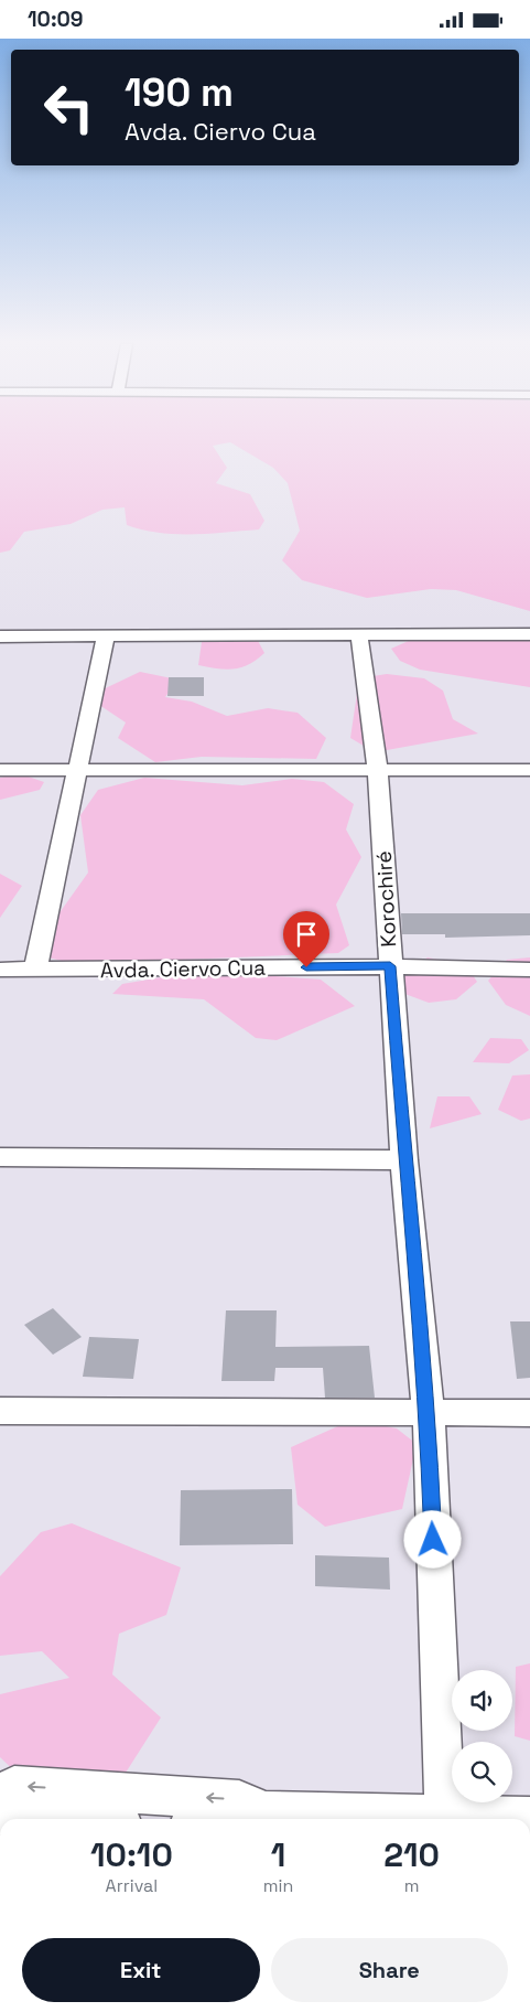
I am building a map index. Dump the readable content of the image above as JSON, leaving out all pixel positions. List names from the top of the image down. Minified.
{"streets":{"street":["Korochiré","Avda. Ciervo Cua"]},"crossings":[["Korochiré","Avda. Ciervo Cua"]],"page":{"status":"10:09","turn":["190 m","Avda. Ciervo Cua"],"eta":["10:10","Arrival","1","min","210","m"],"buttons":["Exit","Share"]}}
